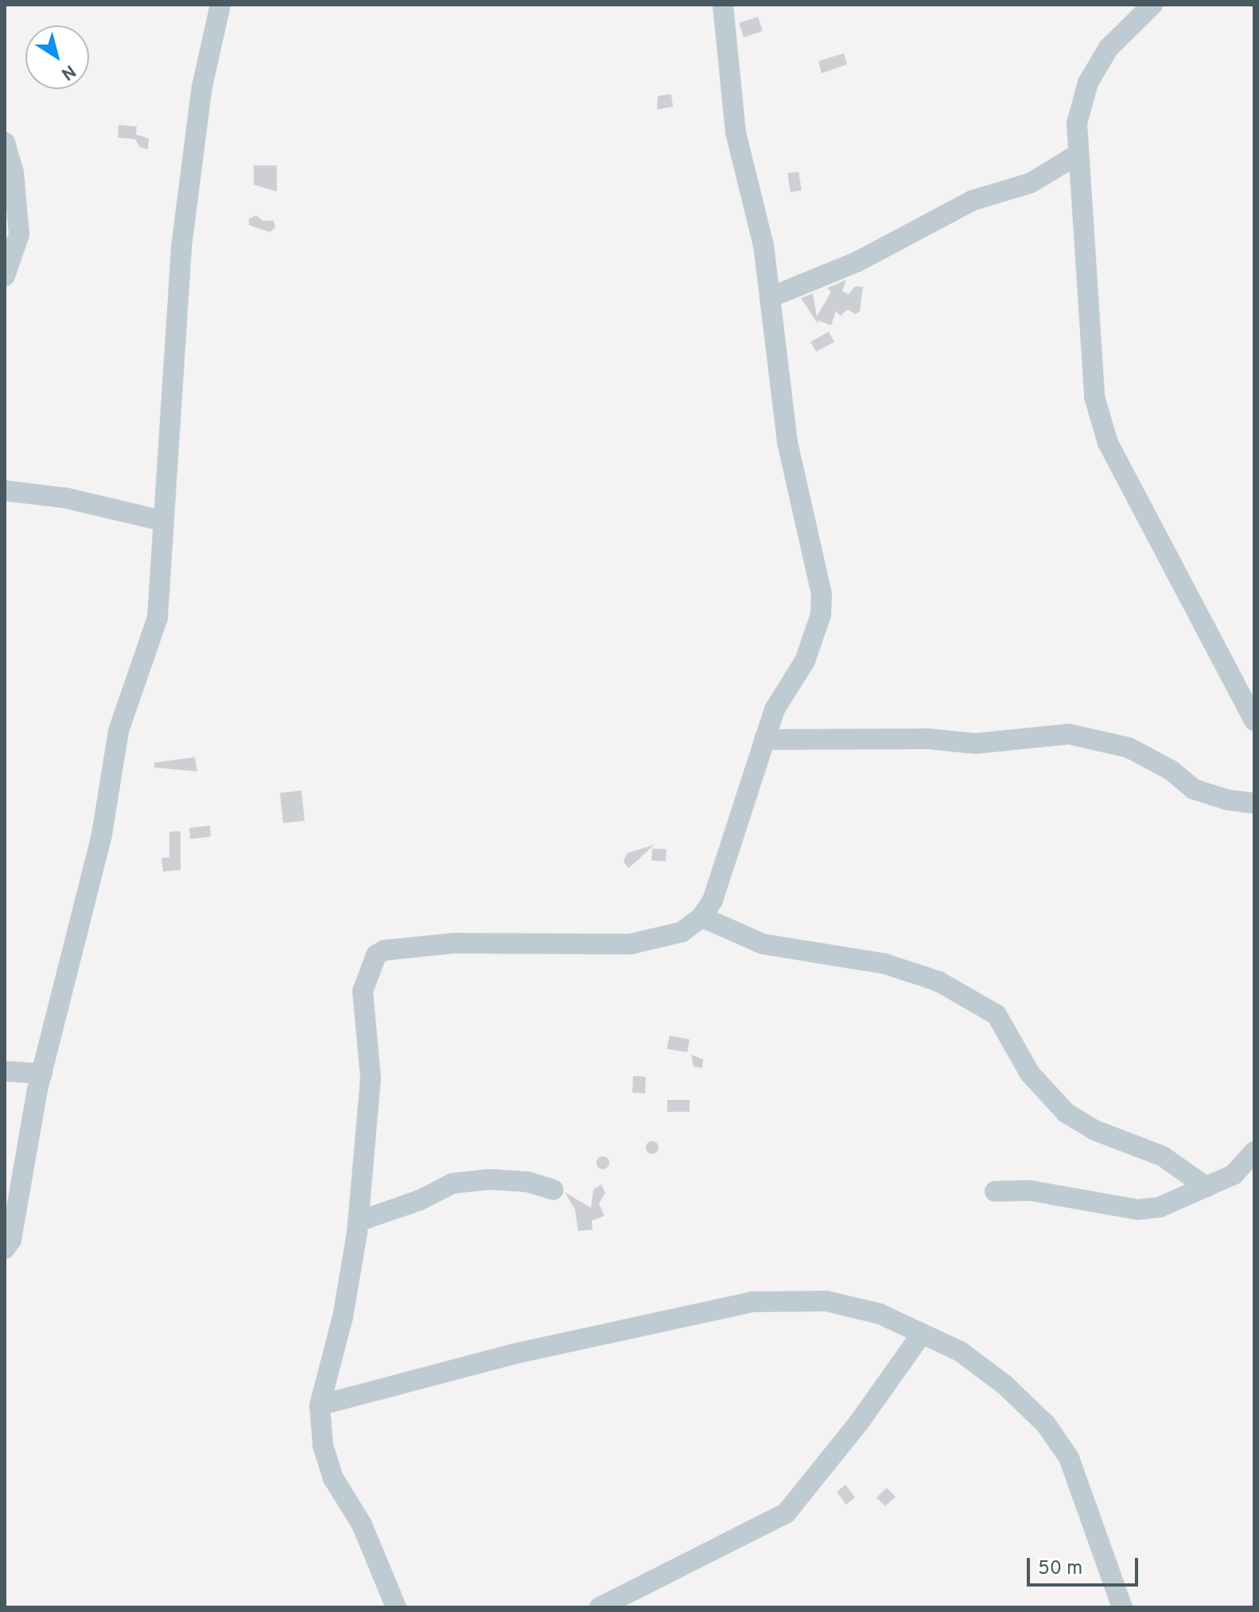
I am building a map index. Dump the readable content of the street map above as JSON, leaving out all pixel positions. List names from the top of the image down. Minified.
{"scale_bar":"50 m","north":"bottom right"}
